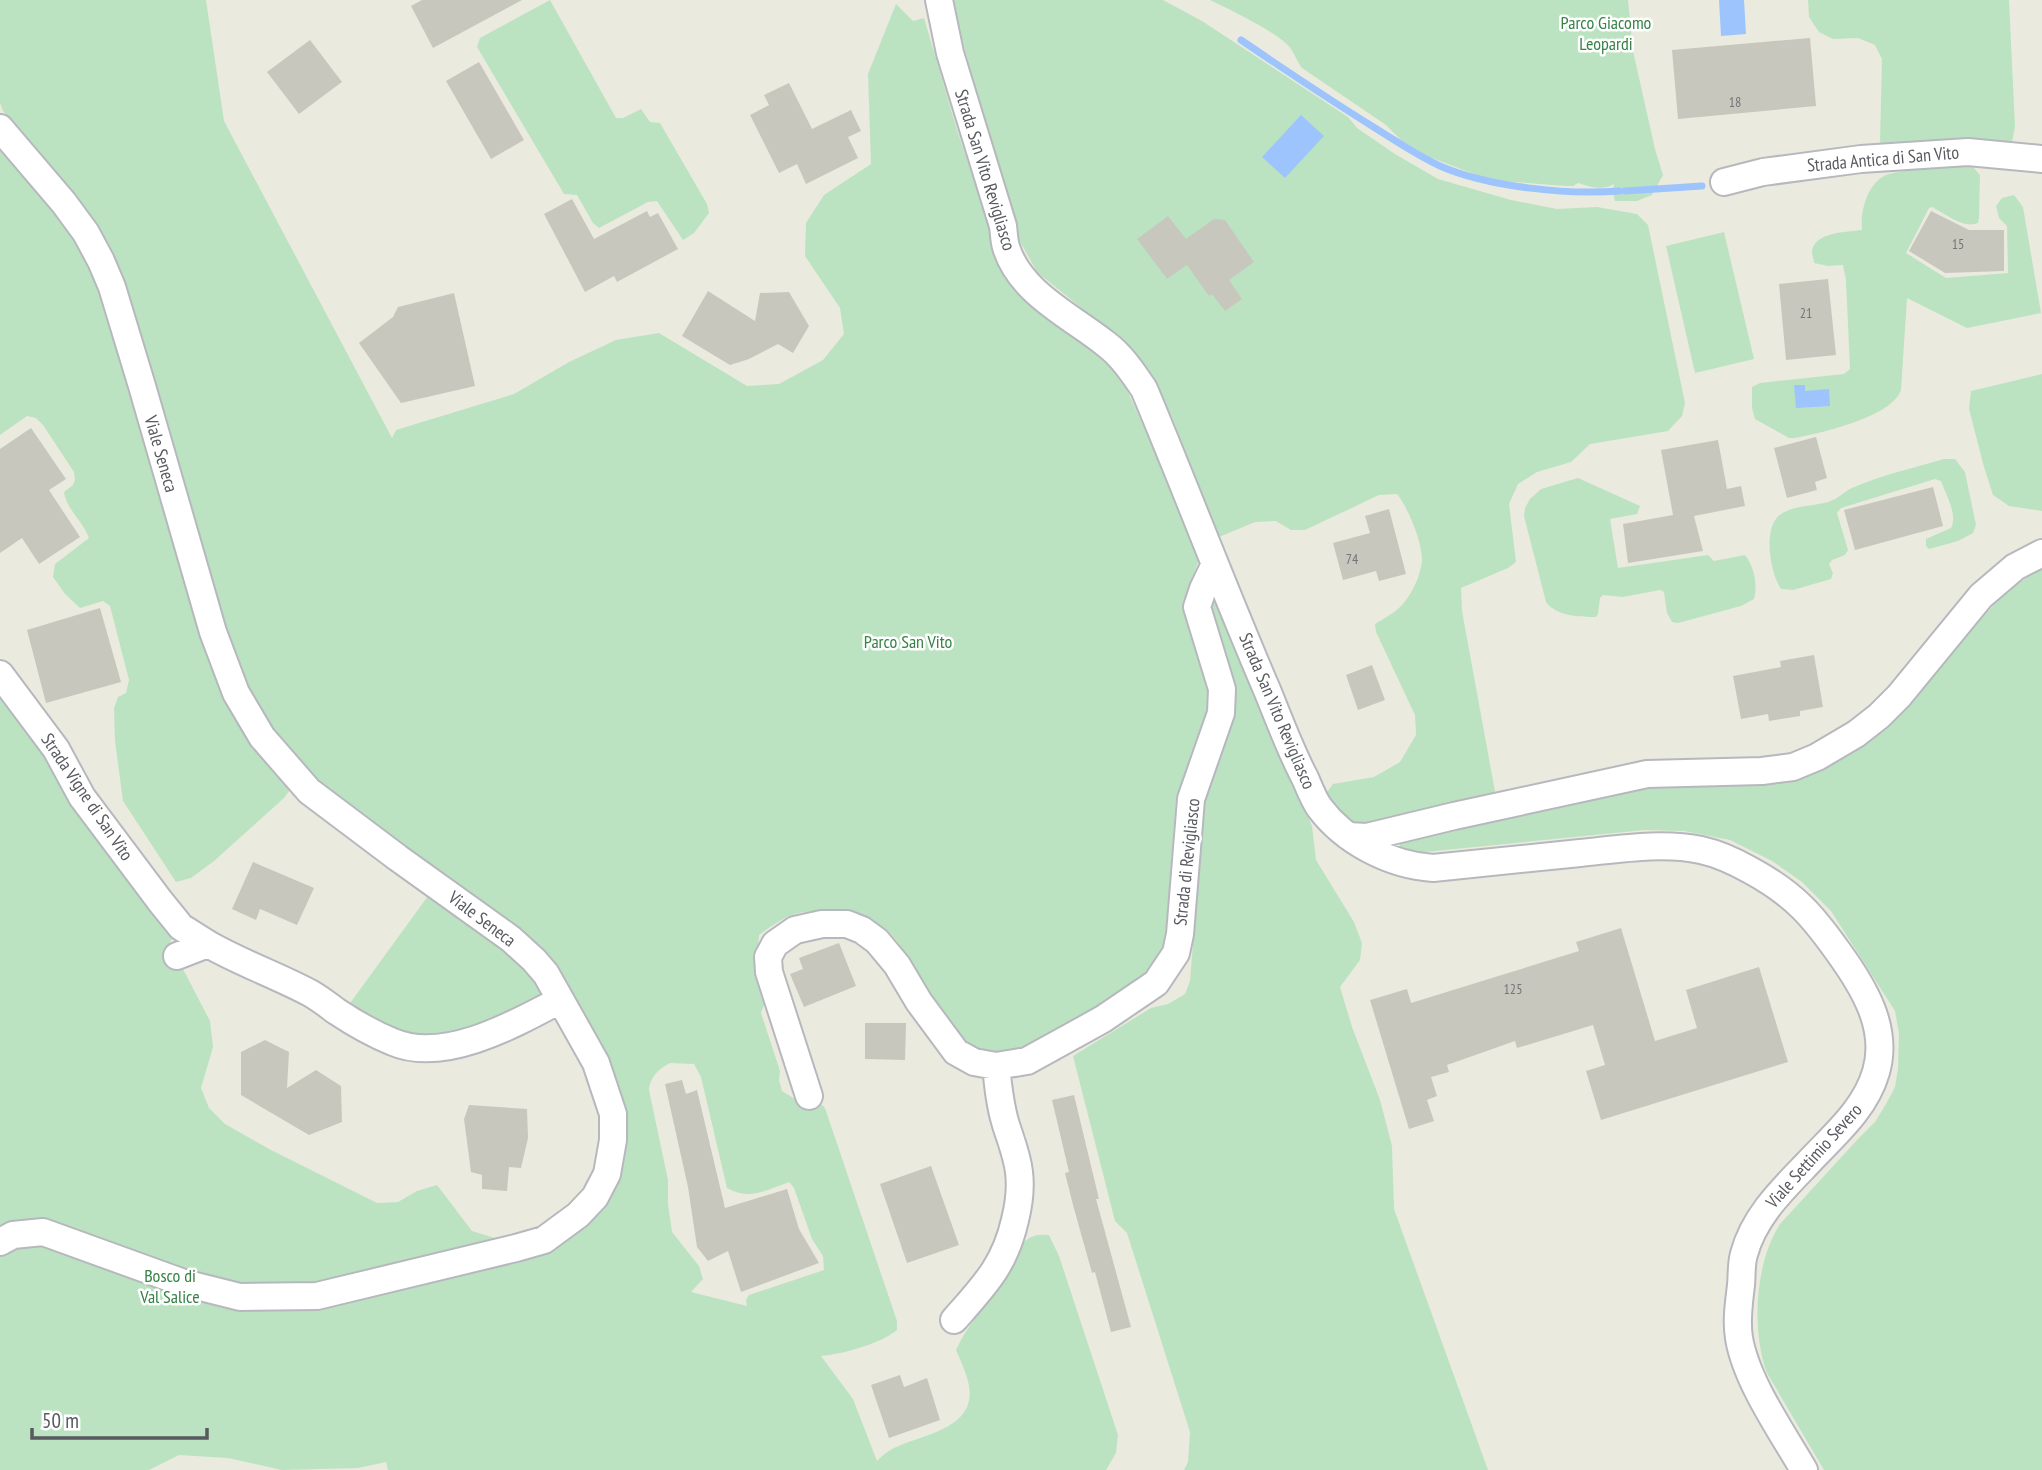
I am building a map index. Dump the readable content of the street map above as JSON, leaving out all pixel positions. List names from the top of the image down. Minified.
{"streets":{"street":["Strada Antica di San Vito","Strada San Vito Revigliasco","Viale Seneca","Strada Vigne di San Vito","Strada di Revigliasco","Viale Settimio Severo"]},"crossings":[["Strada San Vito Revigliasco","Strada di Revigliasco"],["Strada San Vito Revigliasco","Viale Settimio Severo"],["Viale Seneca","Strada Vigne di San Vito"]],"parks":["Parco Giacomo Leopardi","Parco San Vito","Bosco di Val Salice"],"house_numbers":["18","15","21","74","125"],"scale_bar":"50 m"}
